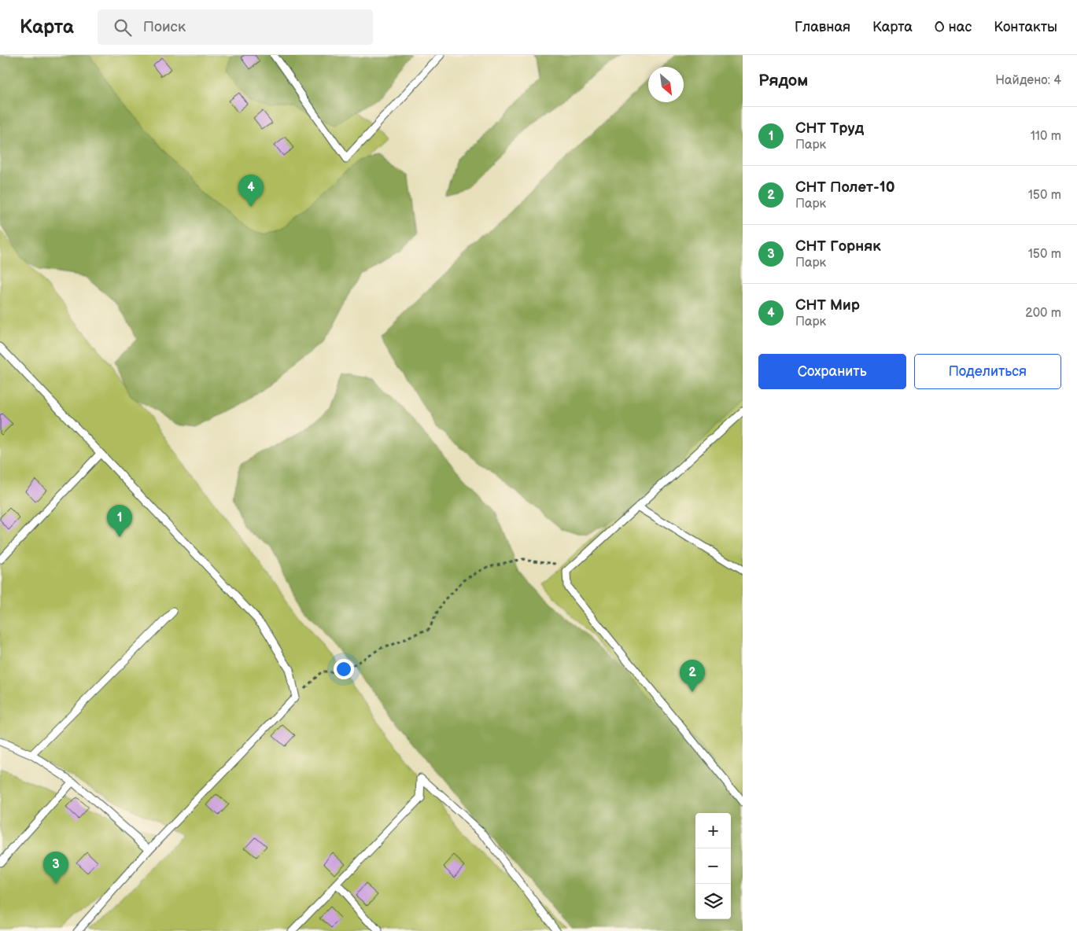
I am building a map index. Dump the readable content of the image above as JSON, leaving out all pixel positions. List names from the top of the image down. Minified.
{"north":"bottom right","page":{"header":"Карта","search":"Поиск","nav":["Главная","Карта","О нас","Контакты"],"heading":["Рядом","Найдено: 4"],"list":[{"mark":"1","name":"СНТ Труд","note":"Парк","value":"110 m"},{"mark":"2","name":"СНТ Полет-10","note":"Парк","value":"150 m"},{"mark":"3","name":"СНТ Горняк","note":"Парк","value":"150 m"},{"mark":"4","name":"СНТ Мир","note":"Парк","value":"200 m"}],"pins":["4","1","2","3"],"buttons":["Сохранить","Поделиться"],"map_buttons":["+","−"]}}
